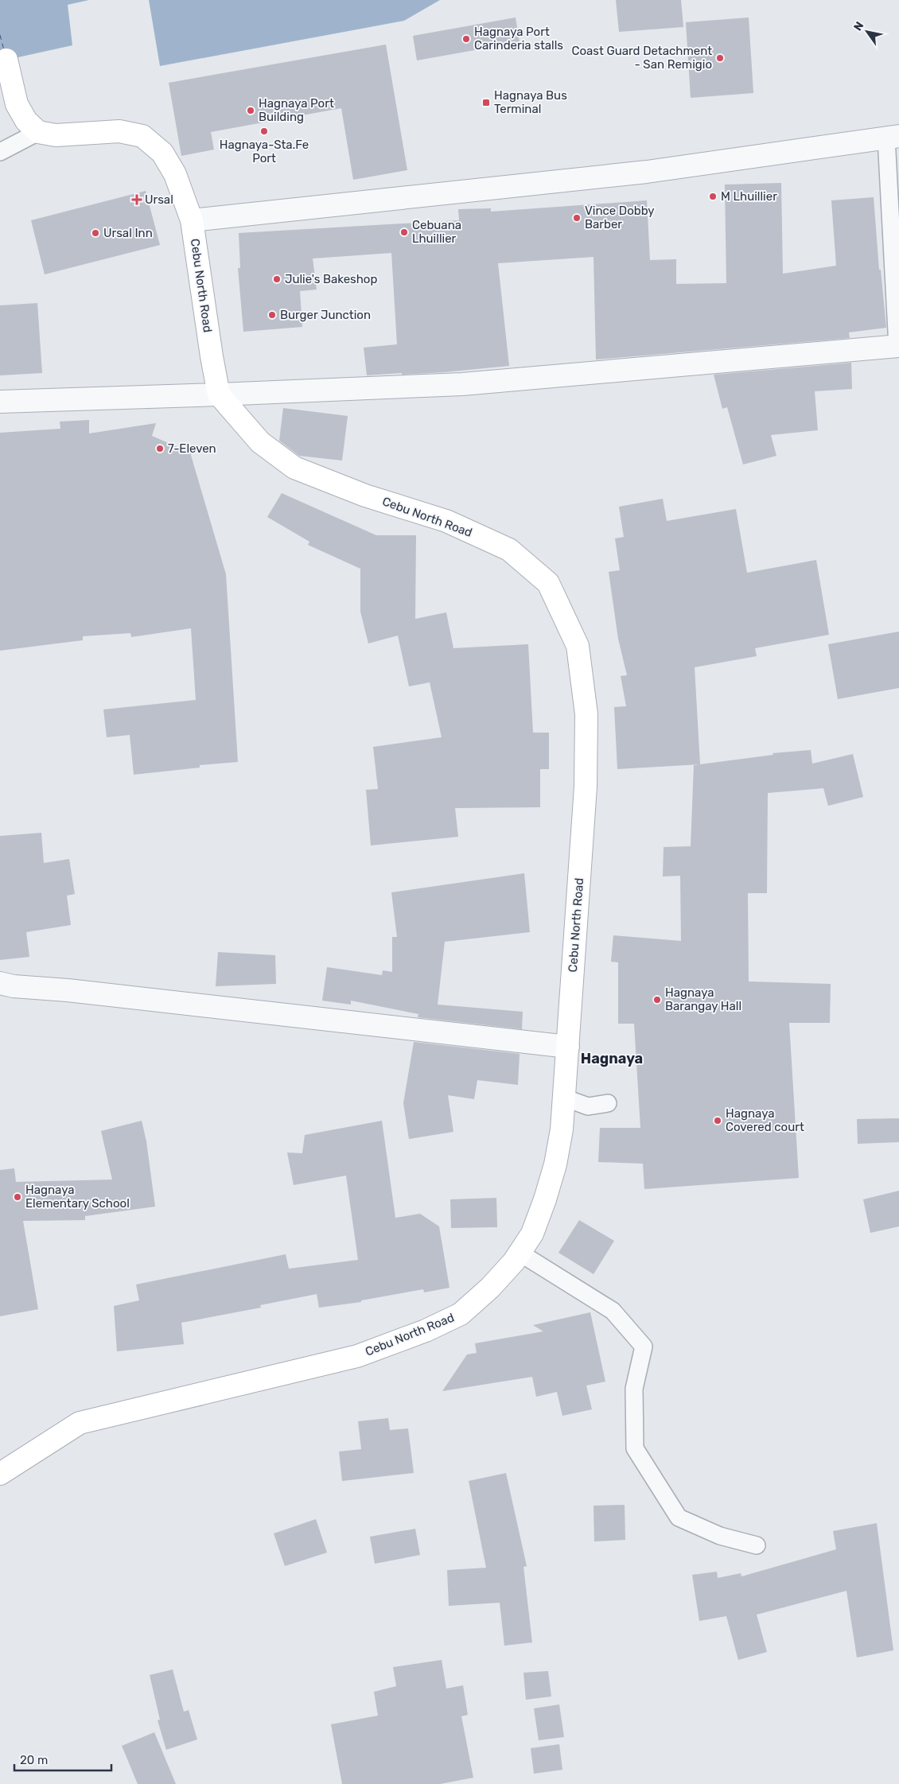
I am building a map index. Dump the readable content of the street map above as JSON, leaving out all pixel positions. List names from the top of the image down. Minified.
{"streets":{"main road":["Cebu North Road"]},"districts":["Hagnaya"],"places":{"other":["Hagnaya Port Carinderia stalls","Coast Guard Detachment - San Remigio","Hagnaya Port Building","Hagnaya-Sta.Fe Port","M Lhuillier","Vince Dobby Barber","Cebuana Lhuillier","Ursal Inn","Julie's Bakeshop","Burger Junction","7-Eleven","Hagnaya Barangay Hall","Hagnaya Covered court","Hagnaya Elementary School"],"transit":["Hagnaya Bus Terminal"],"health":["Ursal"]},"scale_bar":"20 m","north":"top left"}
